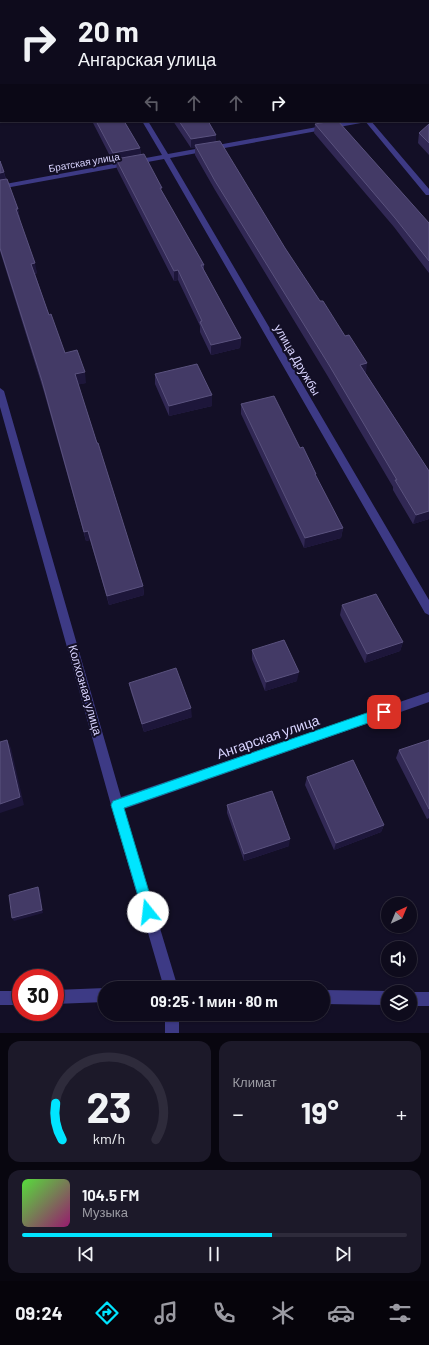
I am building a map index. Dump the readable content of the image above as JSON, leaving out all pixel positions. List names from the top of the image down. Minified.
{"streets":{"street":["Братская улица","улица Дружбы","Колхозная улица","Ангарская улица"]},"crossings":[["Братская улица","улица Дружбы"],["Колхозная улица","Ангарская улица"]],"north":"top right","page":{"turn":["20 m","Ангарская улица"],"limit":"30","trip":"09:25 · 1 мин · 80 m","tile":"Климат","heat":["−","19°","+"],"song":["104.5 FM","Музыка"],"tabs":"09:24","gauge":["23","km/h"]}}
